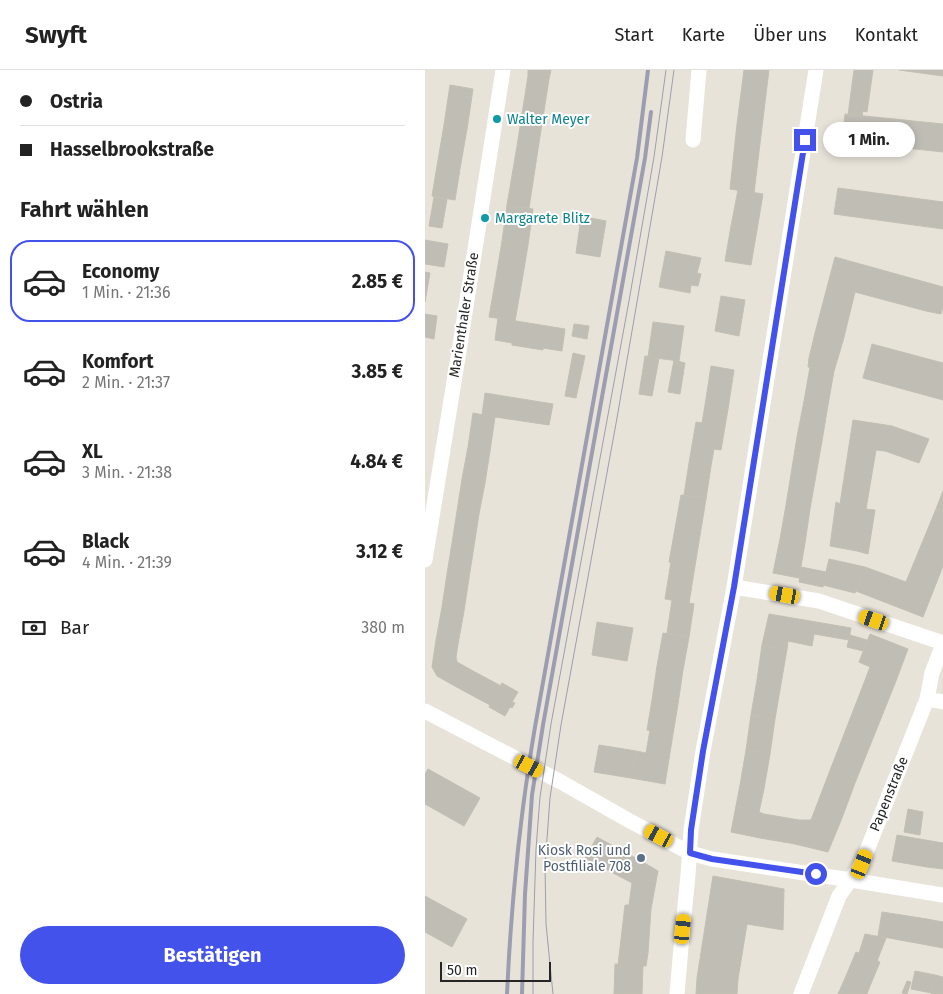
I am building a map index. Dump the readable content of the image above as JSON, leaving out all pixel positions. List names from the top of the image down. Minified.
{"streets":{"street":["Marienthaler Straße","Papenstraße"]},"places":["Walter Meyer","Margarete Blitz","Kiosk Rosi und Postfiliale 708"],"scale_bar":"50 m","page":{"header":"Swyft","nav":["Start","Karte","Über uns","Kontakt"],"banner":["Ostria","Hasselbrookstraße"],"bubble":"1 Min.","heading":"Fahrt wählen","list":[{"name":"Economy","note":"1 Min. · 21:36","value":"2.85 €"},{"name":"Komfort","note":"2 Min. · 21:37","value":"3.85 €"},{"name":"XL","note":"3 Min. · 21:38","value":"4.84 €"},{"name":"Black","note":"4 Min. · 21:39","value":"3.12 €"}],"pay":["Bar","380 m"],"buttons":"Bestätigen","scale":"50 m"}}
